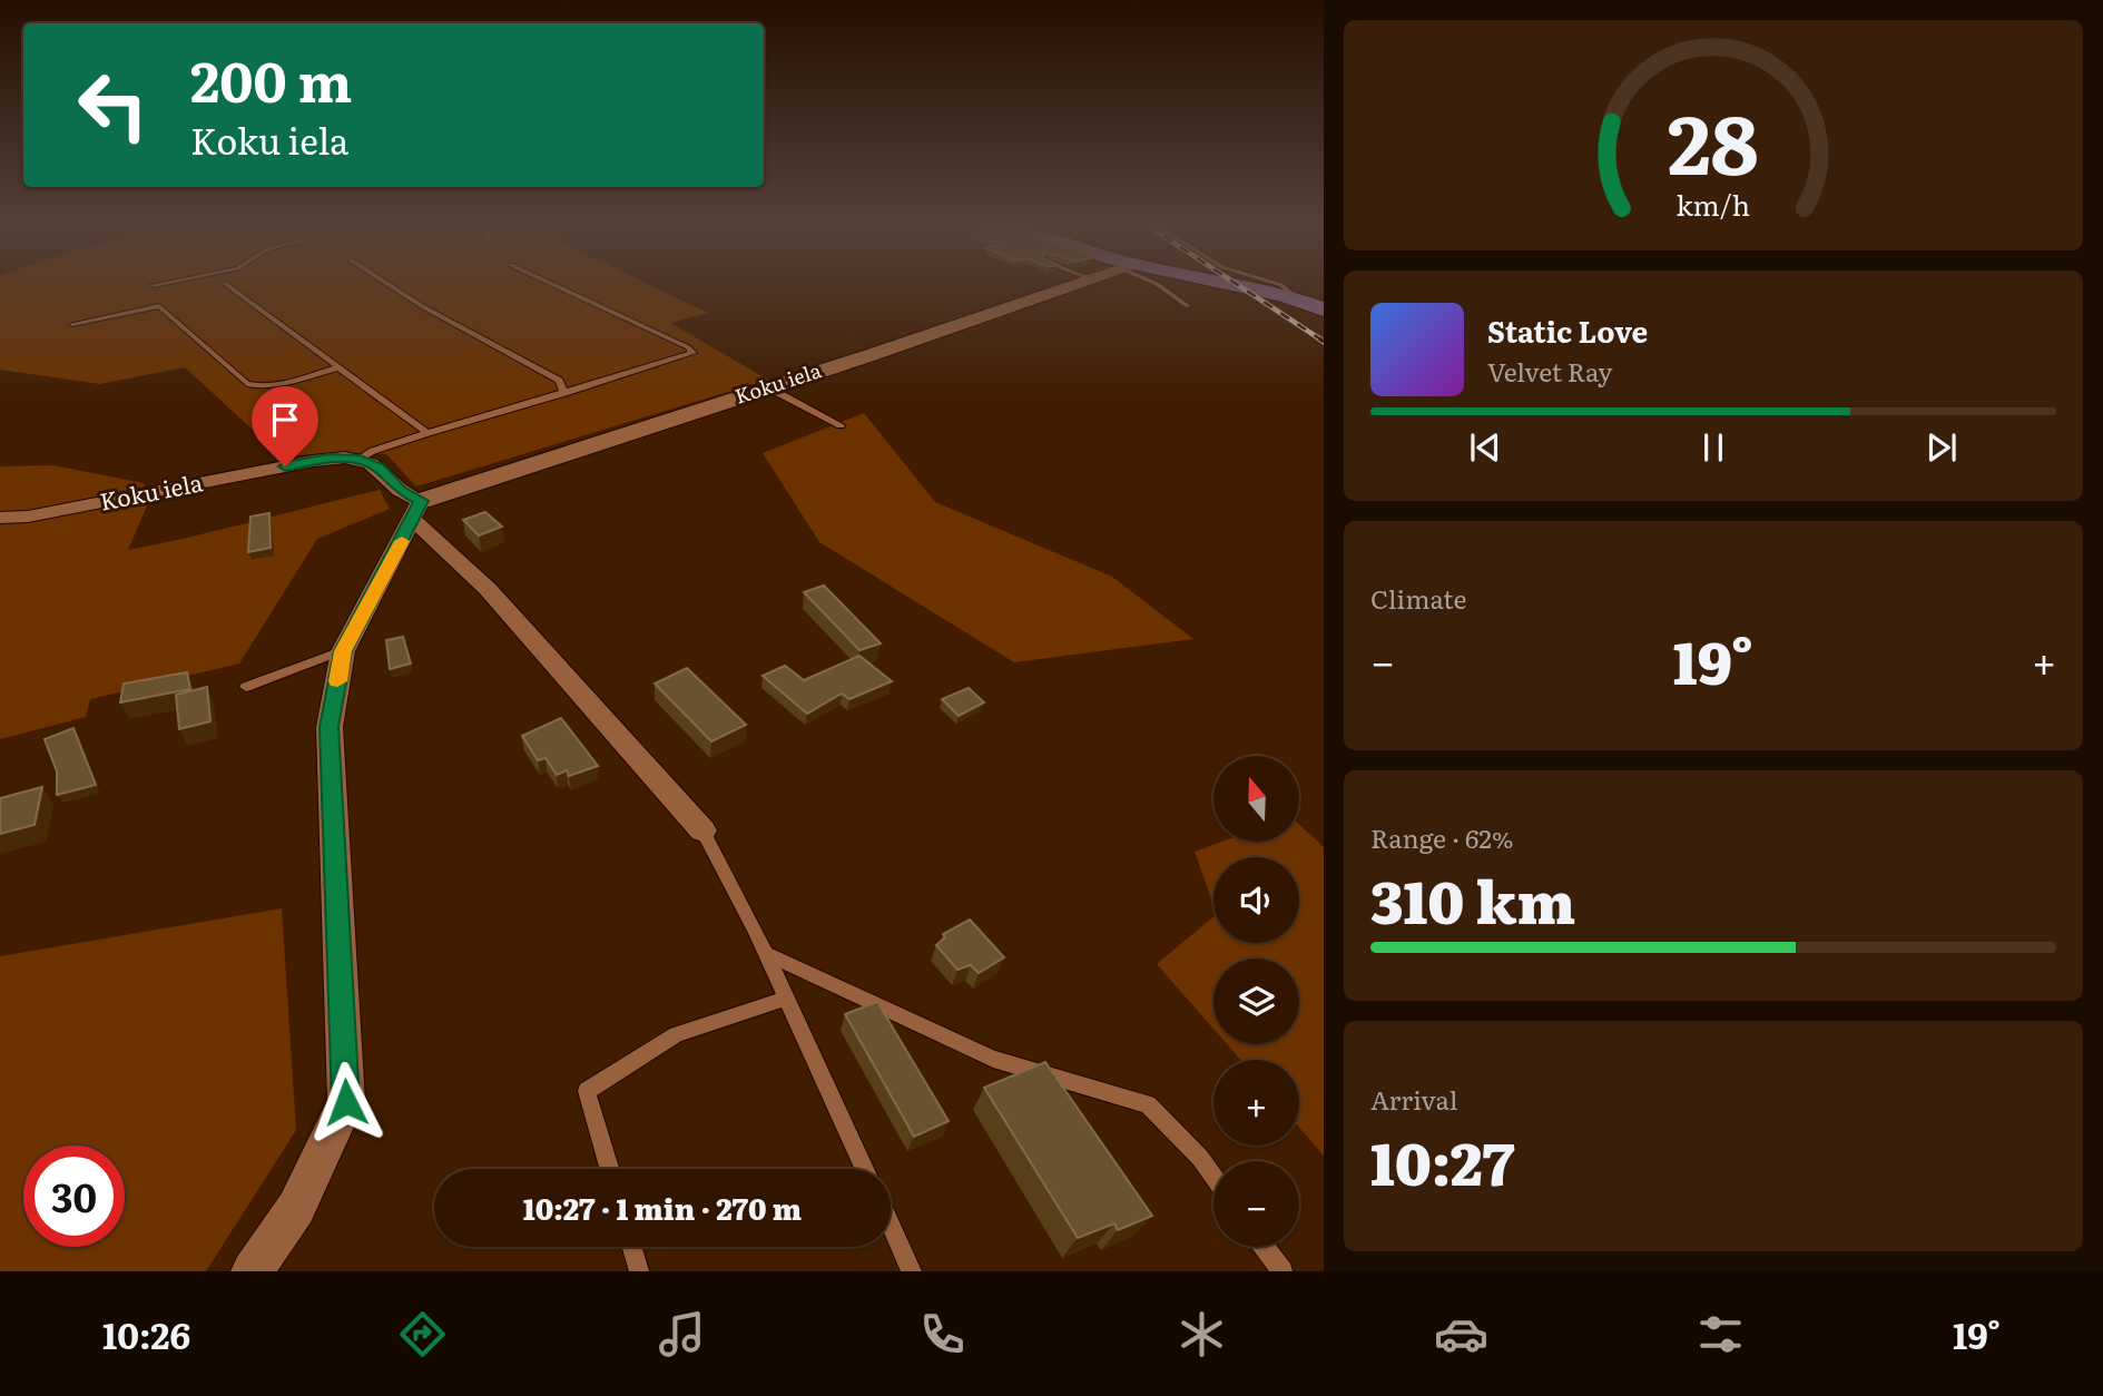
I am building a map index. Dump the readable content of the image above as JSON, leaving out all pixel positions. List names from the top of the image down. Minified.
{"streets":{"street":["Koku iela"]},"north":"top","page":{"turn":["200 m","Koku iela"],"song":["Static Love","Velvet Ray"],"tile":["Climate",["Range · 62%","310 km"],["Arrival","10:27"]],"heat":["−","19°","+"],"map_buttons":["+","−"],"limit":"30","trip":"10:27 · 1 min · 270 m","tabs":["10:26","19°"],"gauge":["28","km/h"]}}
